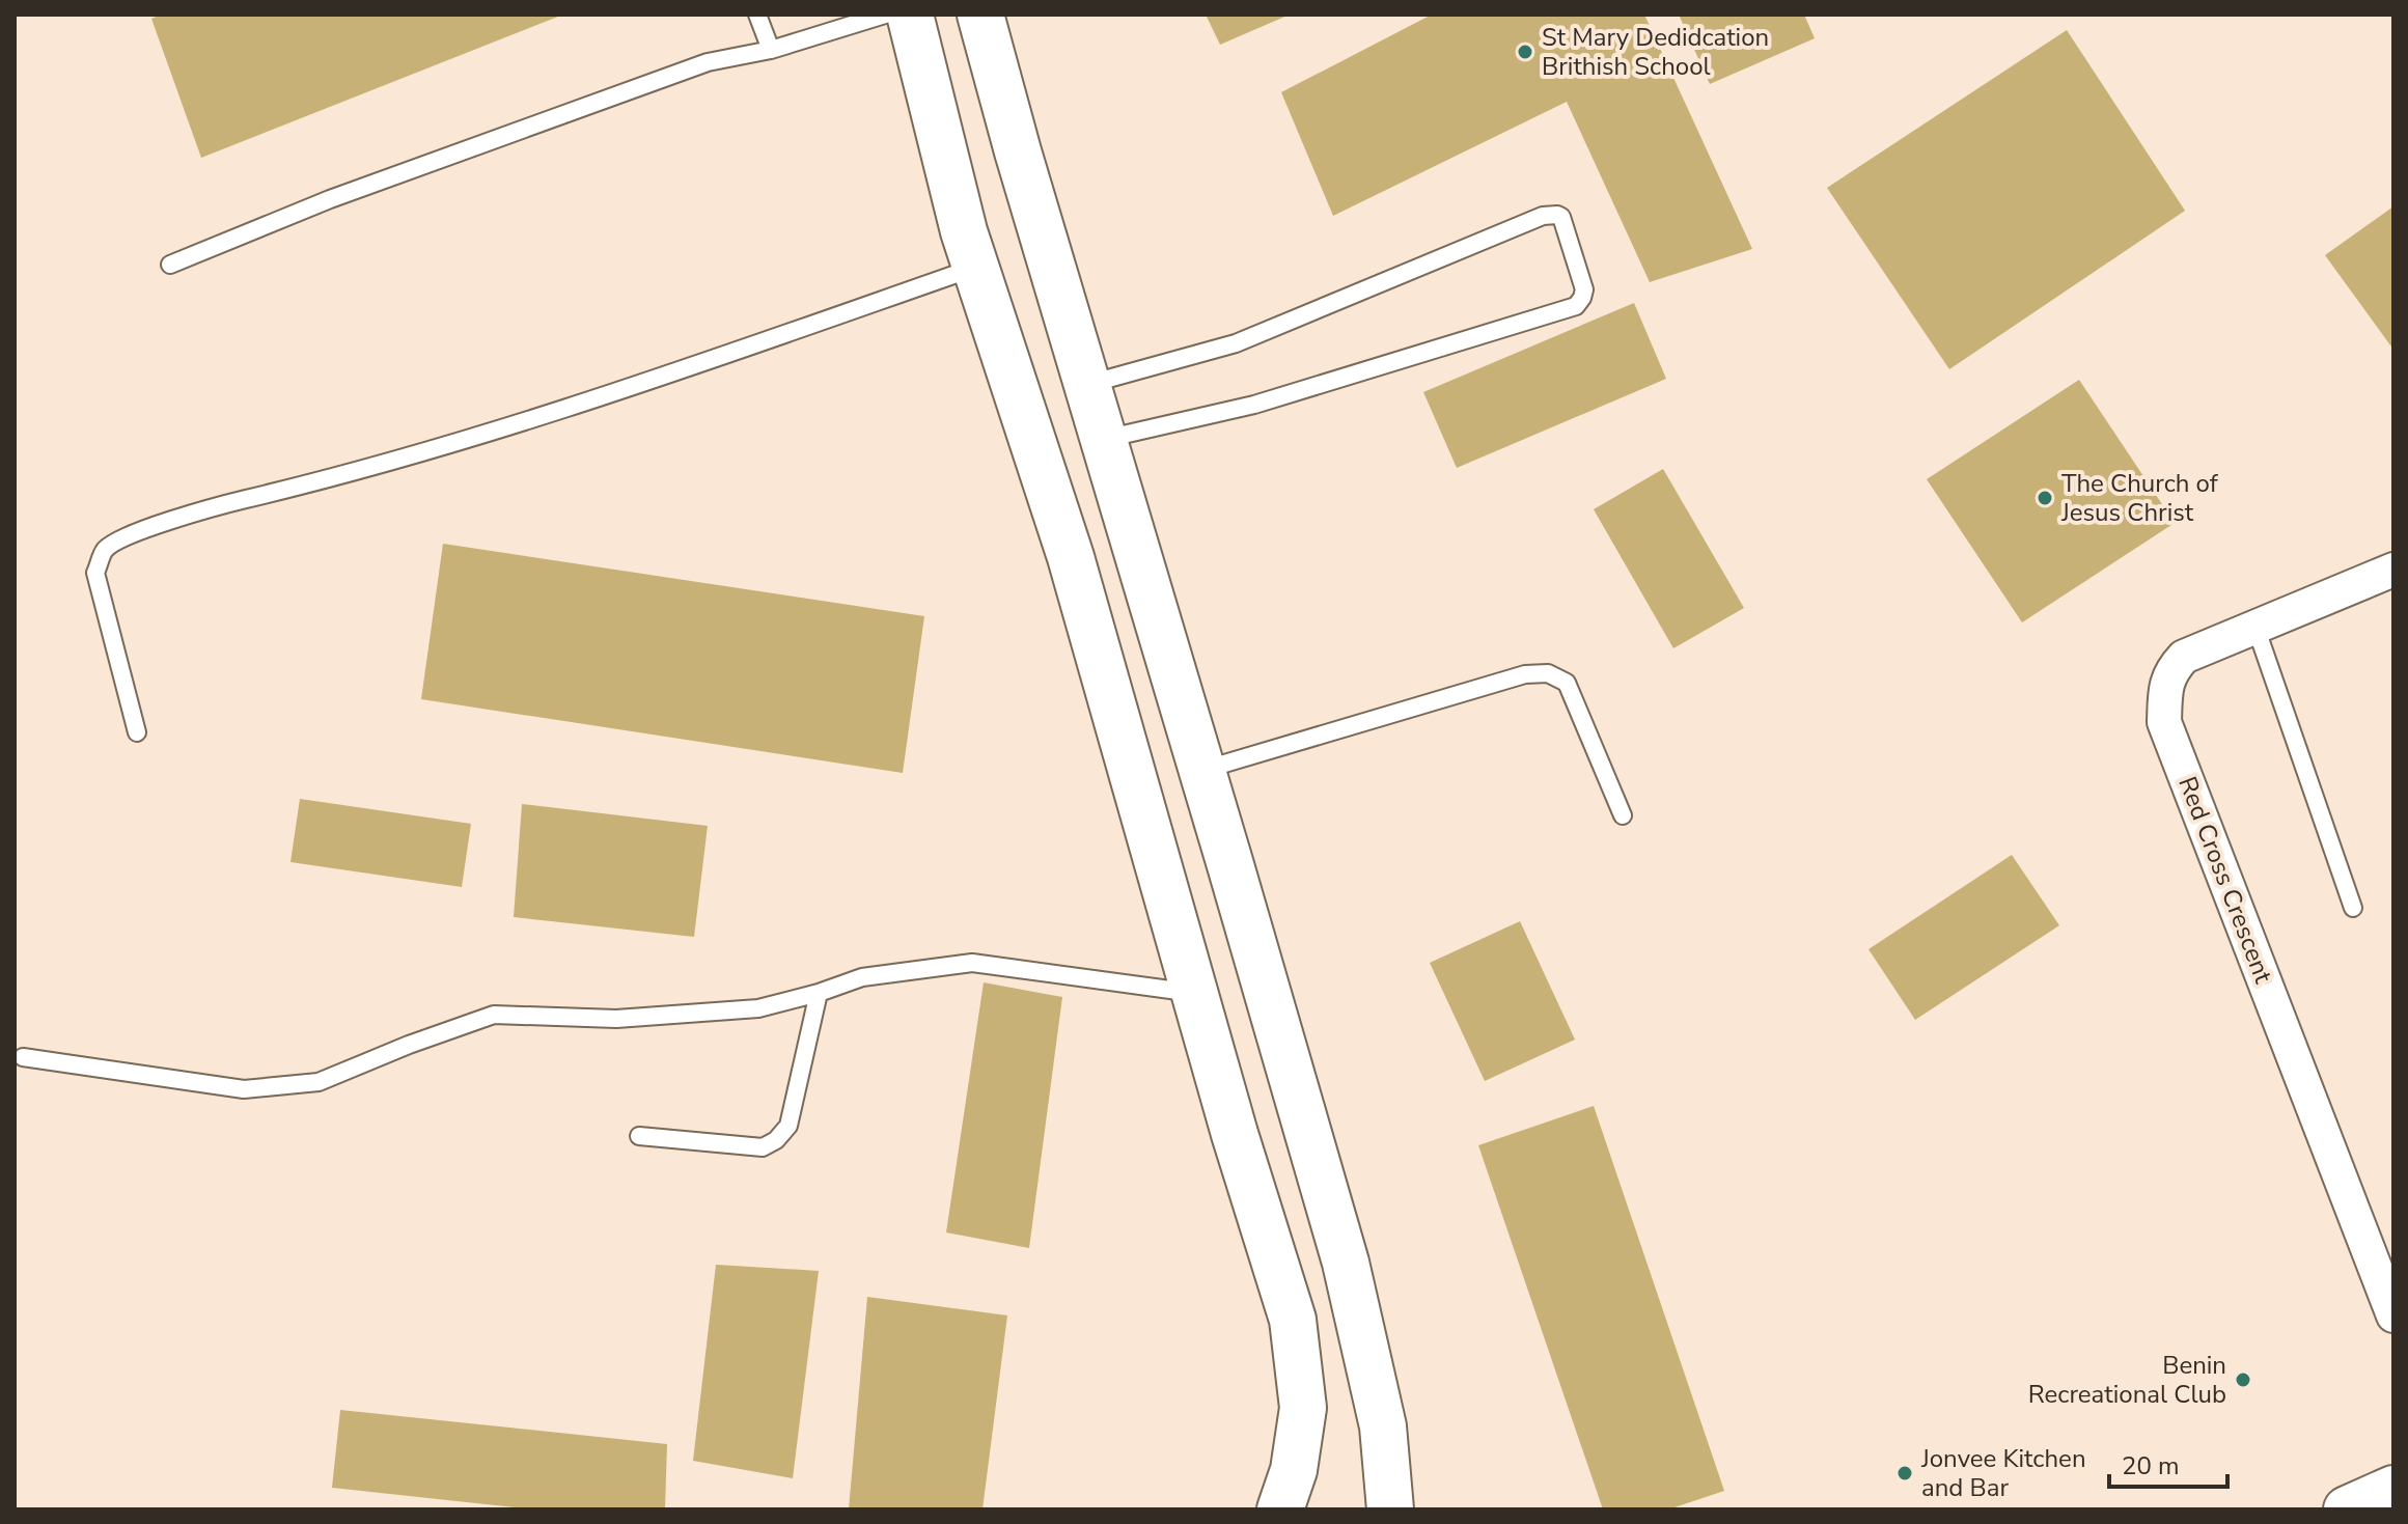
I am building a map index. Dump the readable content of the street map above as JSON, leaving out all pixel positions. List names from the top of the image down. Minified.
{"streets":{"street":["Red Cross Crescent"]},"places":["St Mary Dedidcation Brithish School","The Church of Jesus Christ","Benin Recreational Club","Jonvee Kitchen and Bar"],"scale_bar":"20 m"}
